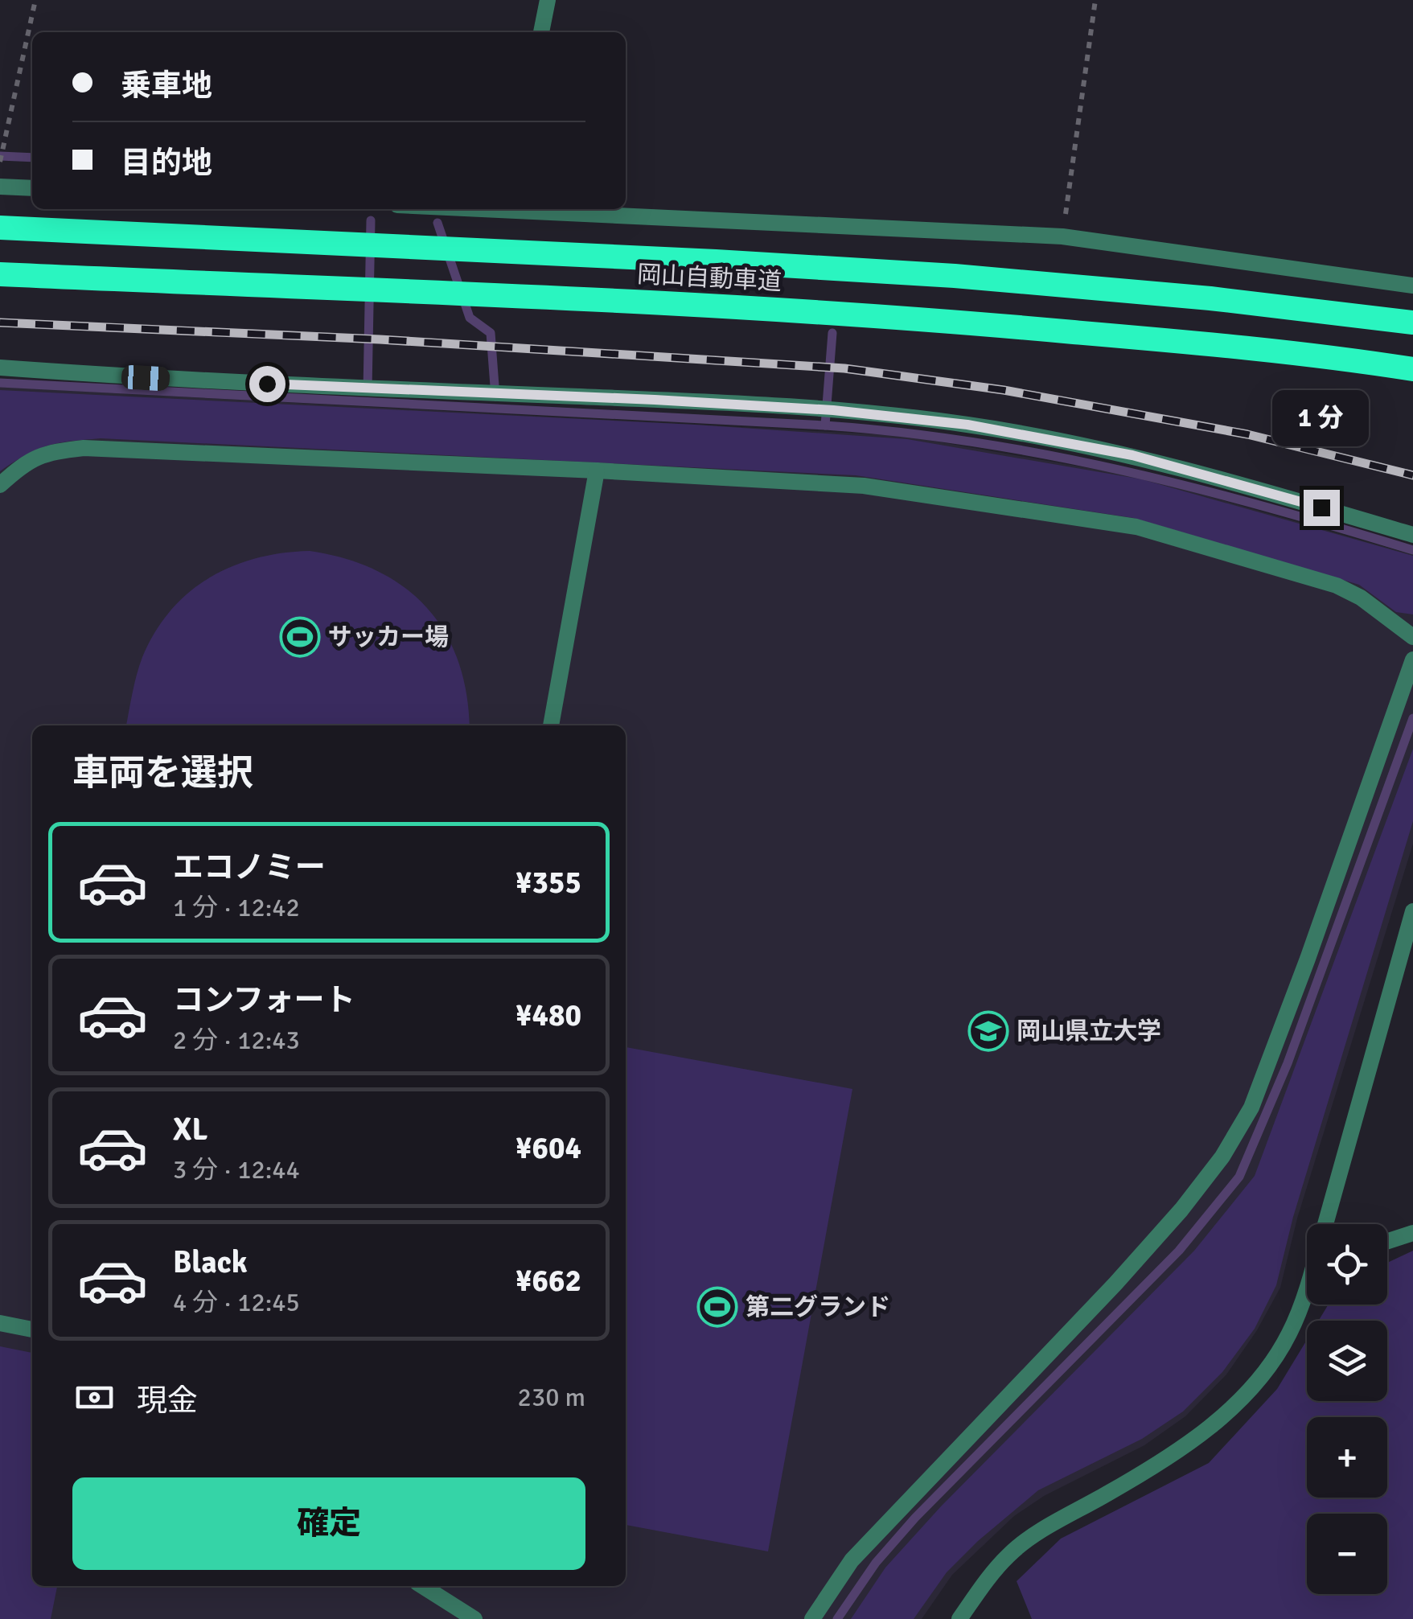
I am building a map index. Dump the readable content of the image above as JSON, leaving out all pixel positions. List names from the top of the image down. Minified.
{"streets":{"highway":["岡山自動車道"]},"places":{"sports":["サッカー場","第二グランド"],"school or university":["岡山県立大学"]},"page":{"banner":["乗車地","目的地"],"bubble":"1 分","heading":"車両を選択","list":[{"name":"エコノミー","note":"1 分 · 12:42","value":"¥355"},{"name":"コンフォート","note":"2 分 · 12:43","value":"¥480"},{"name":"XL","note":"3 分 · 12:44","value":"¥604"},{"name":"Black","note":"4 分 · 12:45","value":"¥662"}],"map_buttons":["+","−"],"pay":["現金","230 m"],"buttons":"確定"}}
